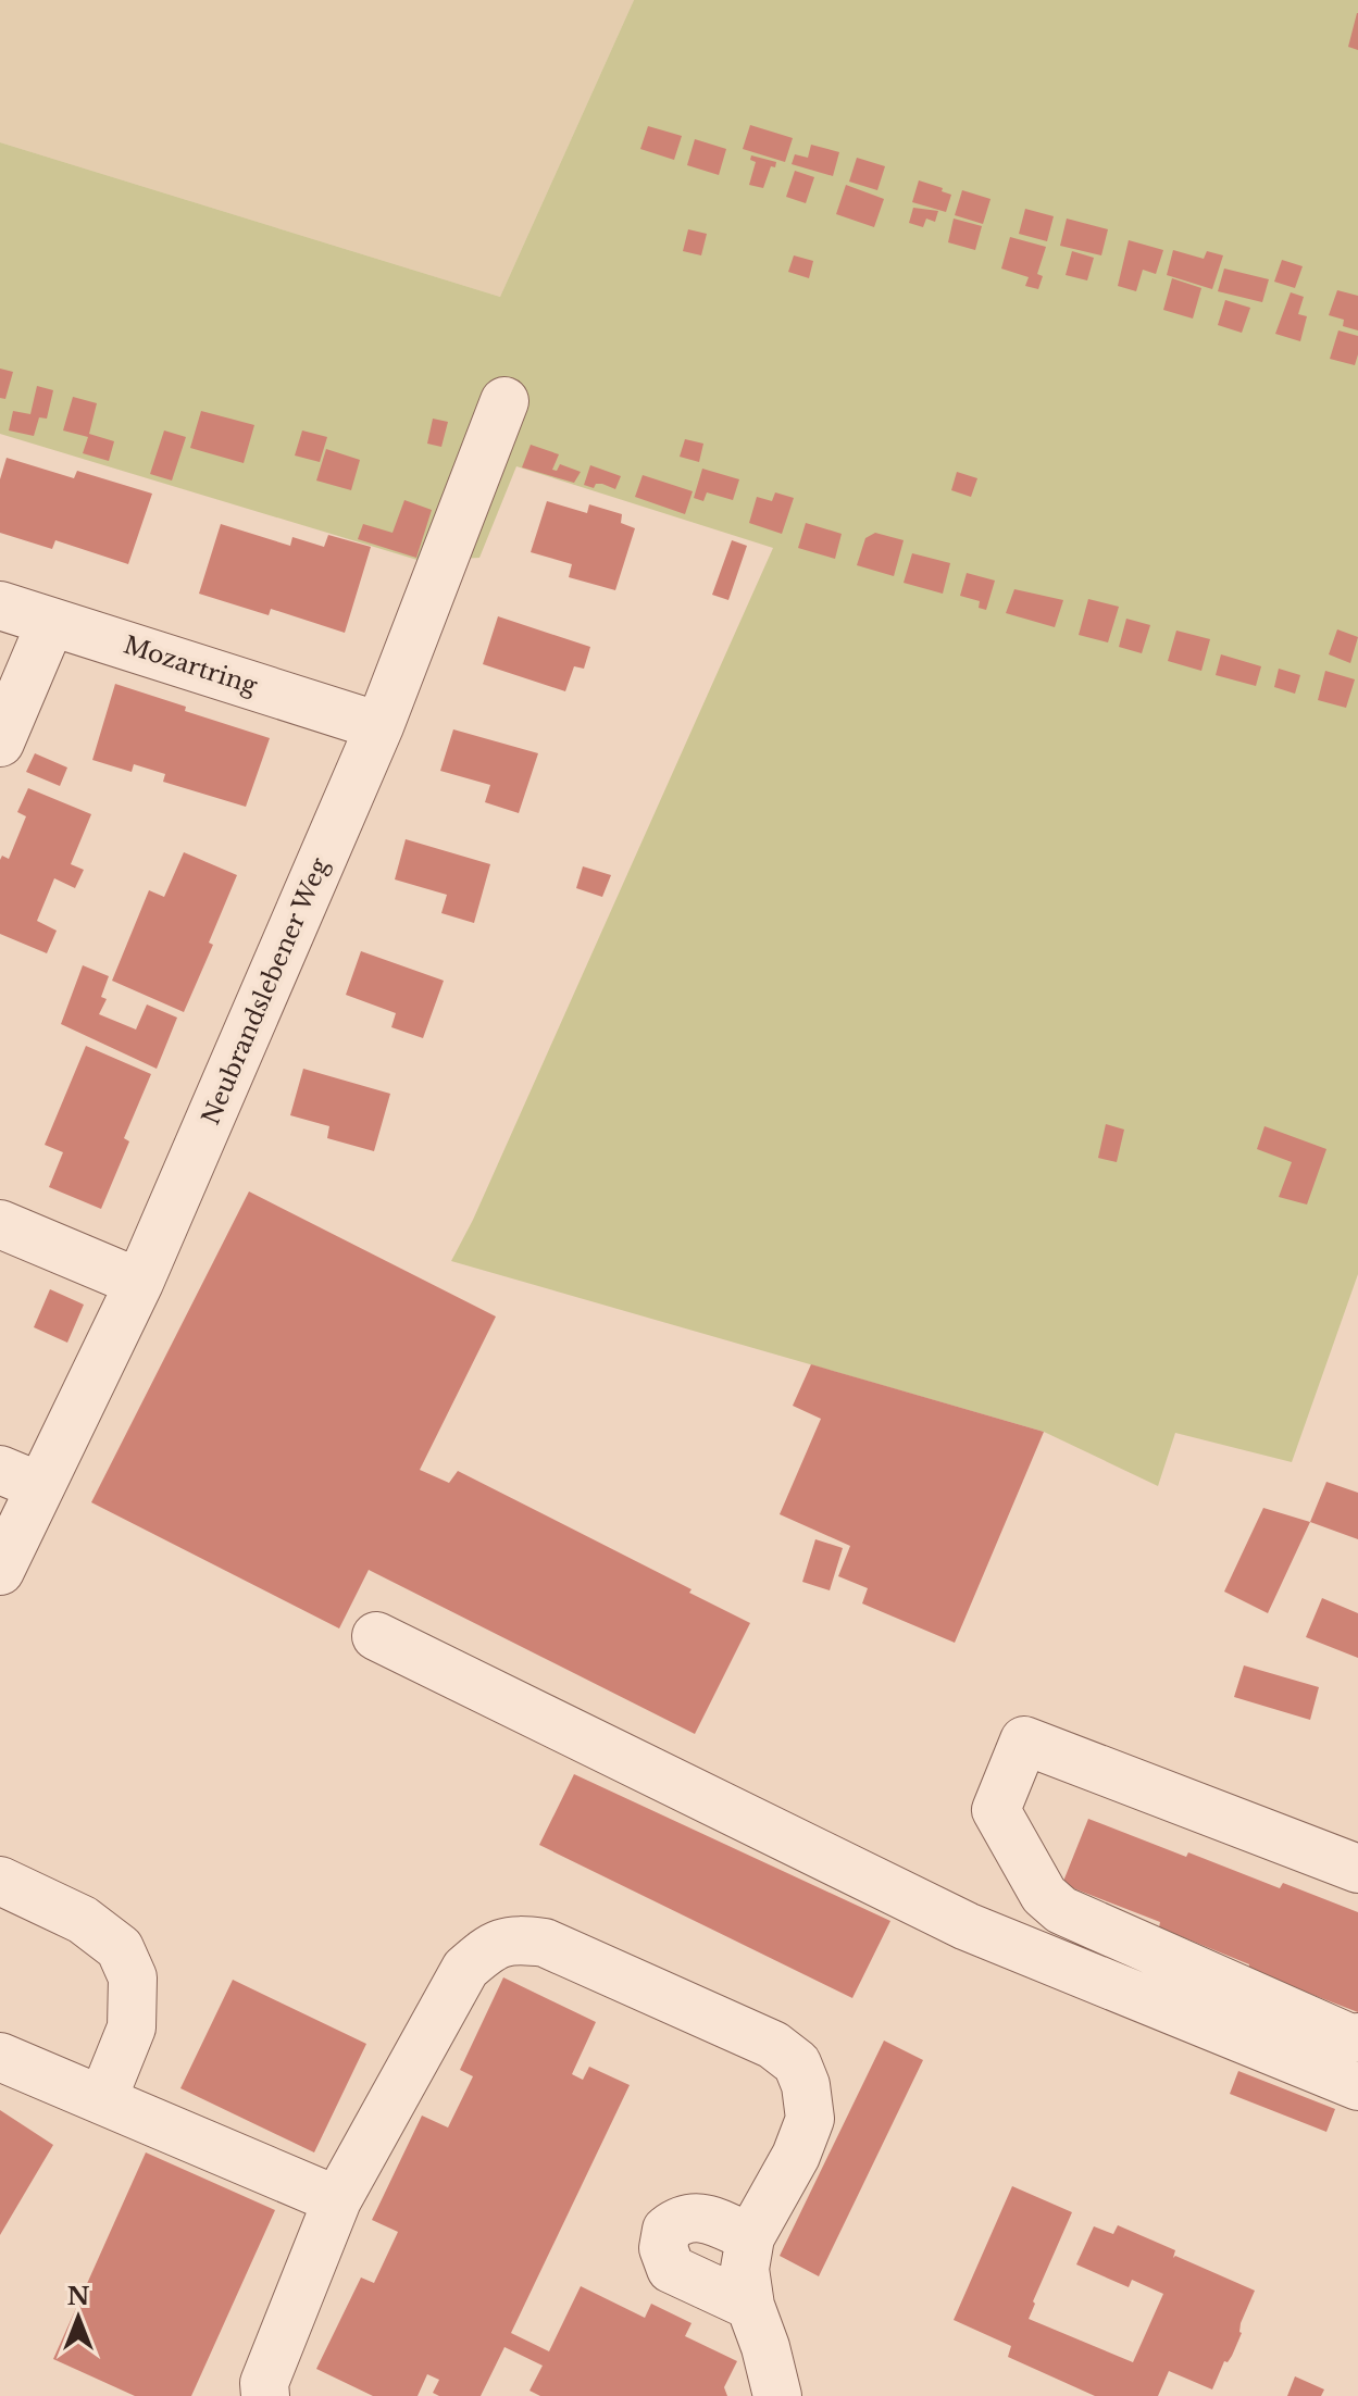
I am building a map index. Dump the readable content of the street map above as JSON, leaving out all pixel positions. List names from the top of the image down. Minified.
{"streets":{"street":["Mozartring","Neubrandslebener Weg"]},"crossings":[["Mozartring","Neubrandslebener Weg"]],"north":"top"}
